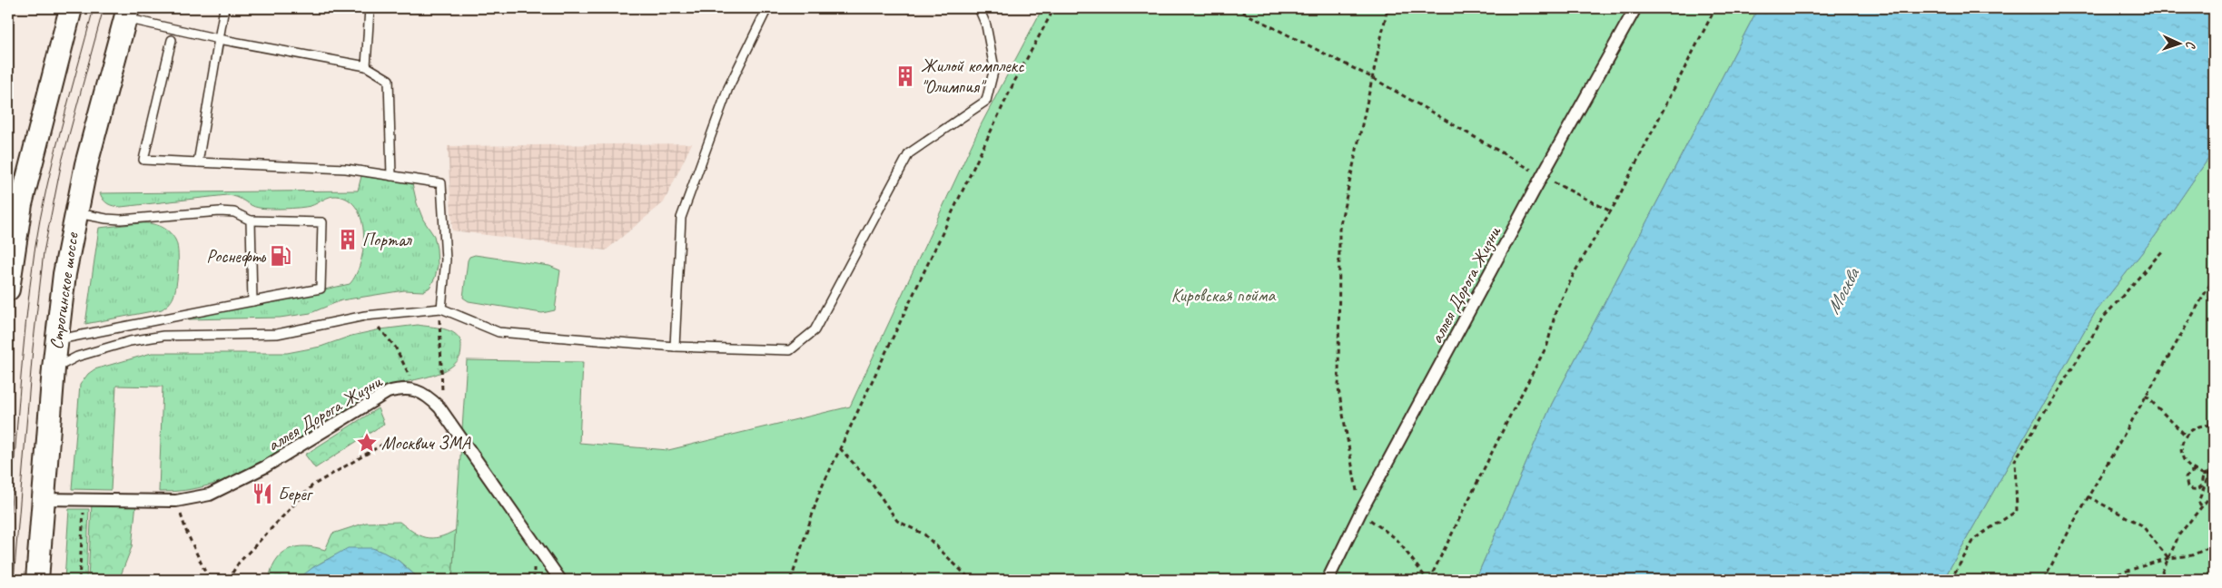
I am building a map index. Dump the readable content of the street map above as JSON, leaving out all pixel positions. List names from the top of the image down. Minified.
{"streets":{"main road":["Строгинское шоссе"],"street":["аллея Дорога Жизни"]},"crossings":[["аллея Дорога Жизни","Строгинское шоссе"]],"water":["Москва"],"parks":["Кировская пойма"],"places":{"building":["Жилой комплекс \"Олимпия\"","Портал"],"fuel station":["Роснефть"],"place":["Москвич ЗМА"],"restaurant":["Берег"]},"north":"right"}
